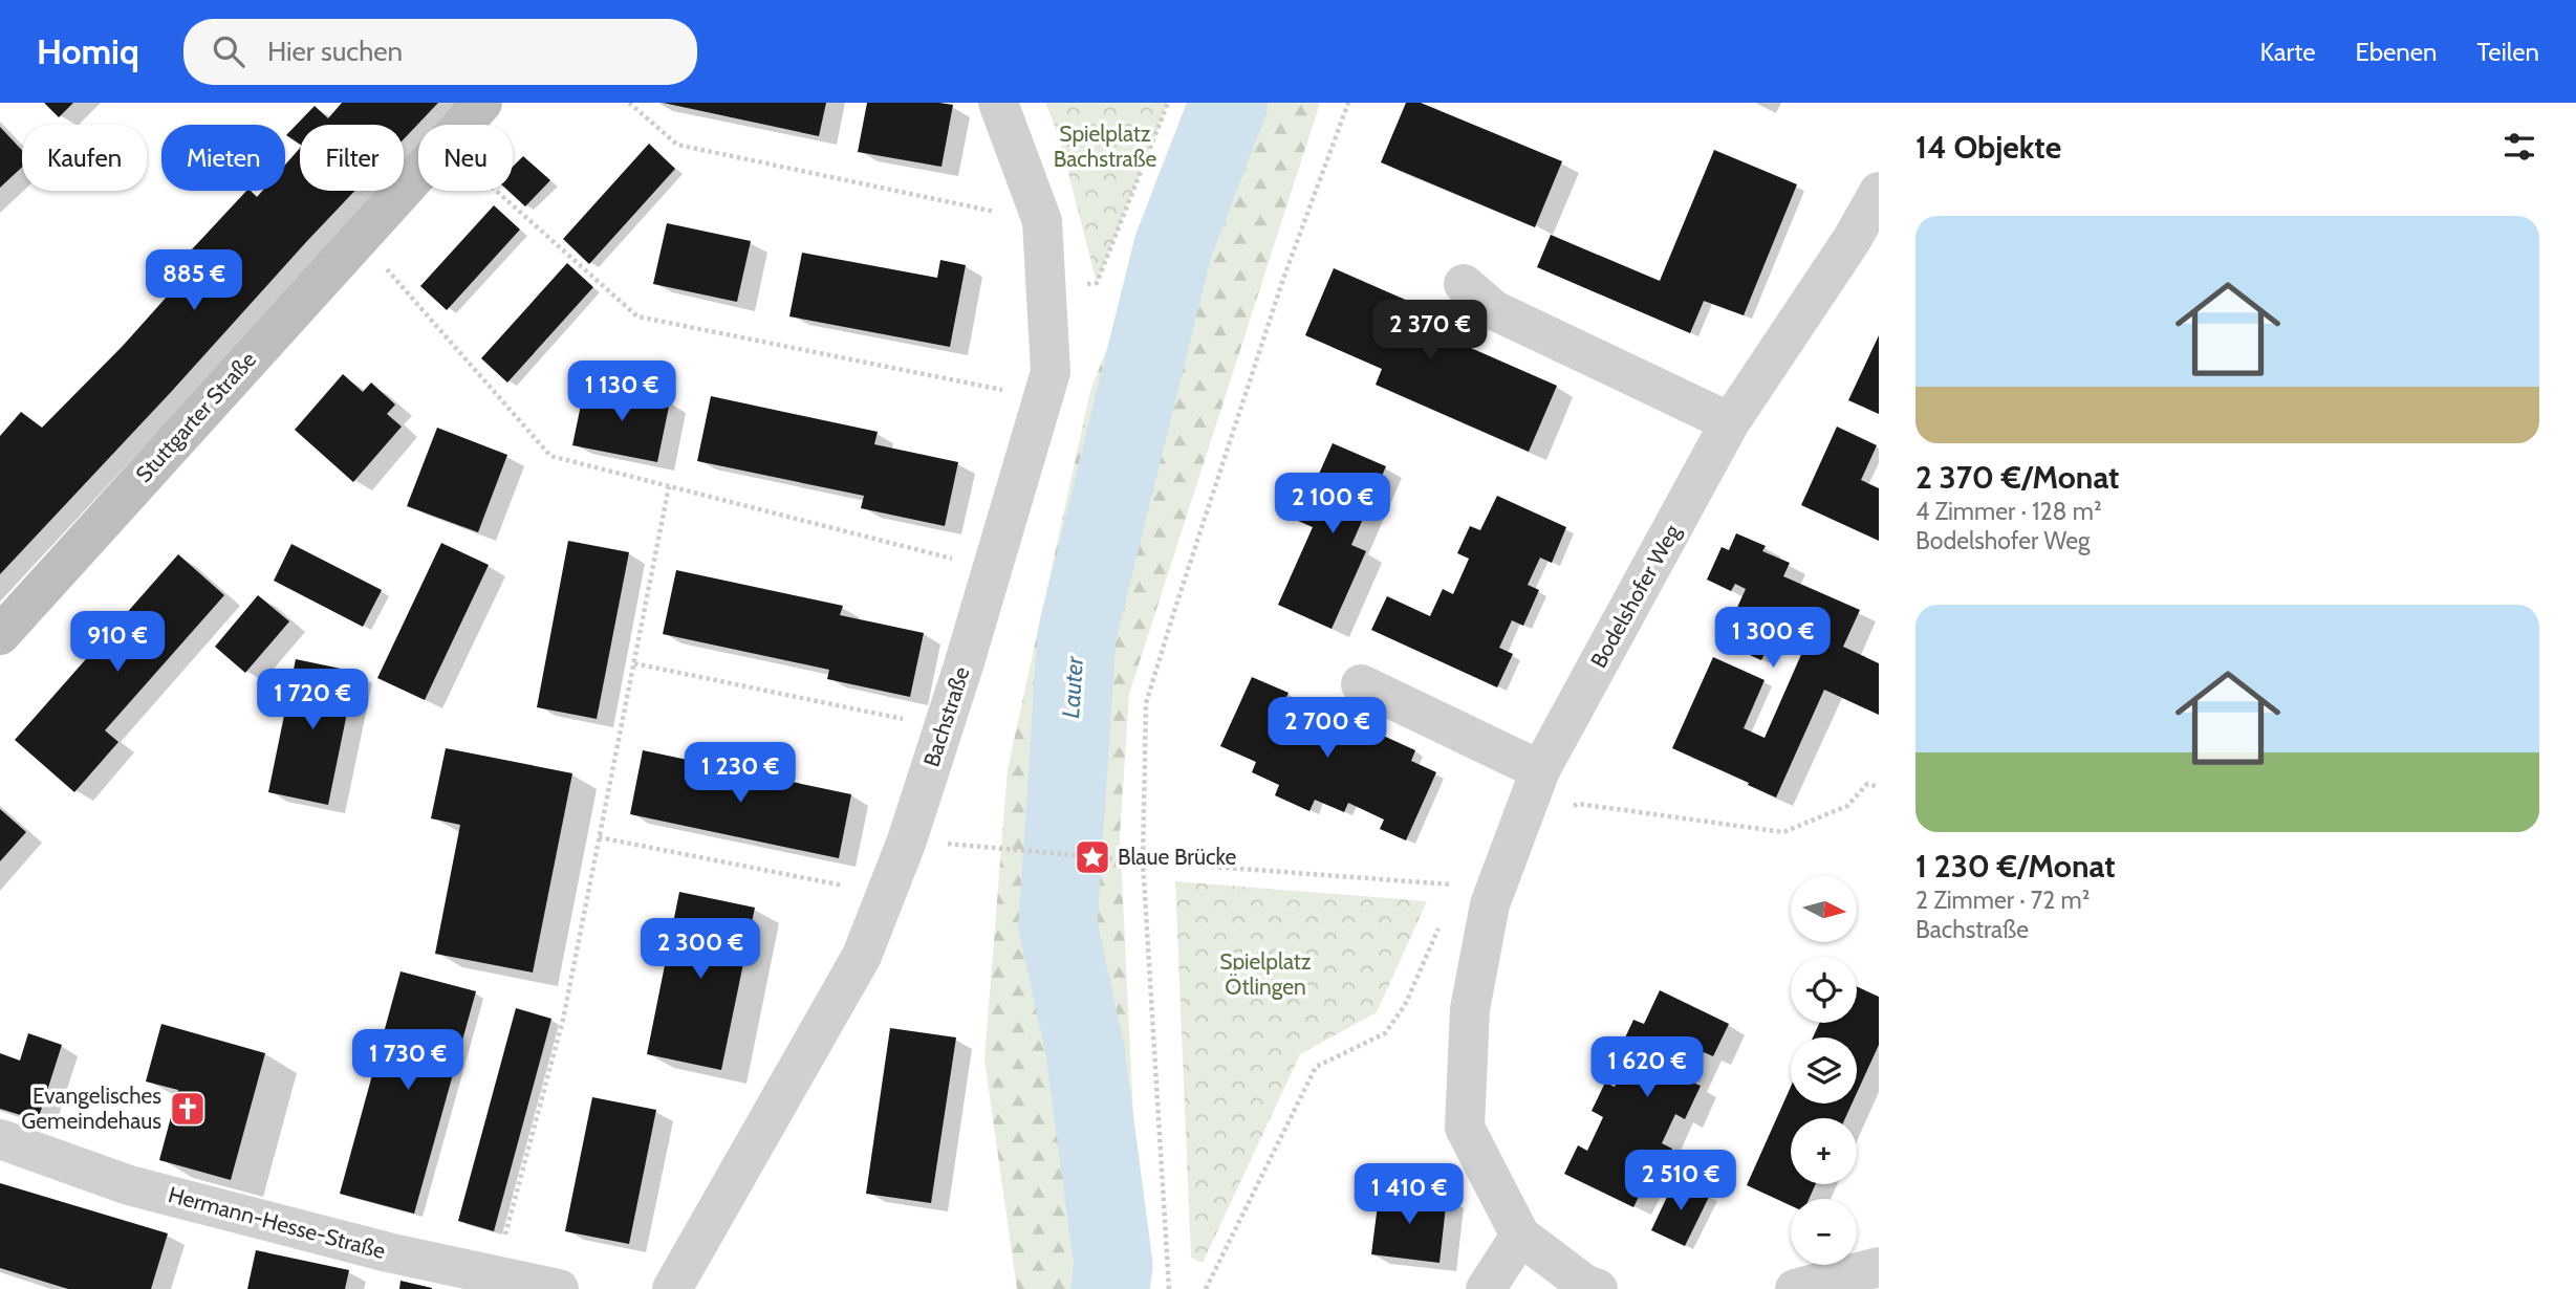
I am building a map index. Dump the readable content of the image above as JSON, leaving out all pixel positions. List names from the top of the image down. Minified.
{"streets":{"main road":["Stuttgarter Straße"],"street":["Bodelshofer Weg","Bachstraße","Hermann-Hesse-Straße"]},"water":["Lauter"],"parks":["Spielplatz Bachstraße","Spielplatz Ötlingen"],"places":{"place":["Blaue Brücke"],"church":["Evangelisches Gemeindehaus"]},"north":"right","page":{"header":"Homiq","search":"Hier suchen","nav":["Karte","Ebenen","Teilen"],"heading":"14 Objekte","chip":["Kaufen","Mieten","Filter","Neu"],"list":[{"name":"2 370 €/Monat","note":"4 Zimmer · 128 m² · Bodelshofer Weg"},{"name":"1 230 €/Monat","note":"2 Zimmer · 72 m² · Bachstraße"}],"price":["885 €","2 370 €","1 130 €","2 100 €","1 300 €","910 €","1 720 €","2 700 €","1 230 €","2 300 €","1 730 €","1 620 €","2 510 €","1 410 €"],"map_buttons":["+","−"]}}
